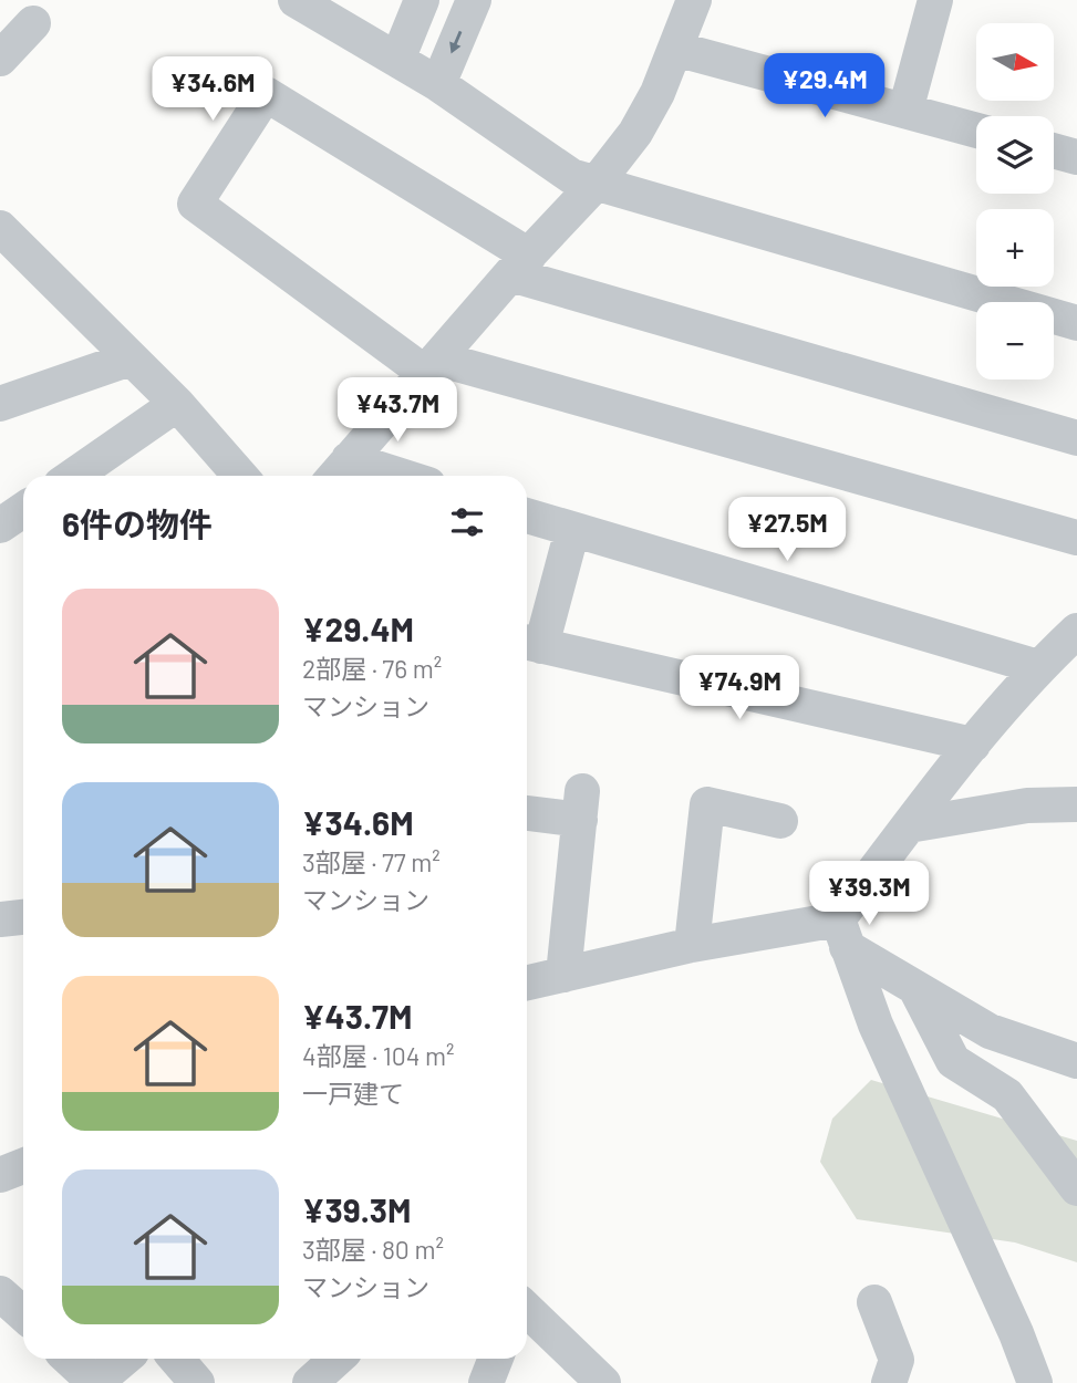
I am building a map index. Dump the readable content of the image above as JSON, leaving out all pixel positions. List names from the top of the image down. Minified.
{"north":"right","page":{"map_buttons":["+","−"],"price":["¥29.4M","¥34.6M","¥43.7M","¥27.5M","¥74.9M","¥39.3M"],"heading":"6件の物件","list":[{"name":"¥29.4M","note":"2部屋 · 76 m² · マンション"},{"name":"¥34.6M","note":"3部屋 · 77 m² · マンション"},{"name":"¥43.7M","note":"4部屋 · 104 m² · 一戸建て"},{"name":"¥39.3M","note":"3部屋 · 80 m² · マンション"}]}}
